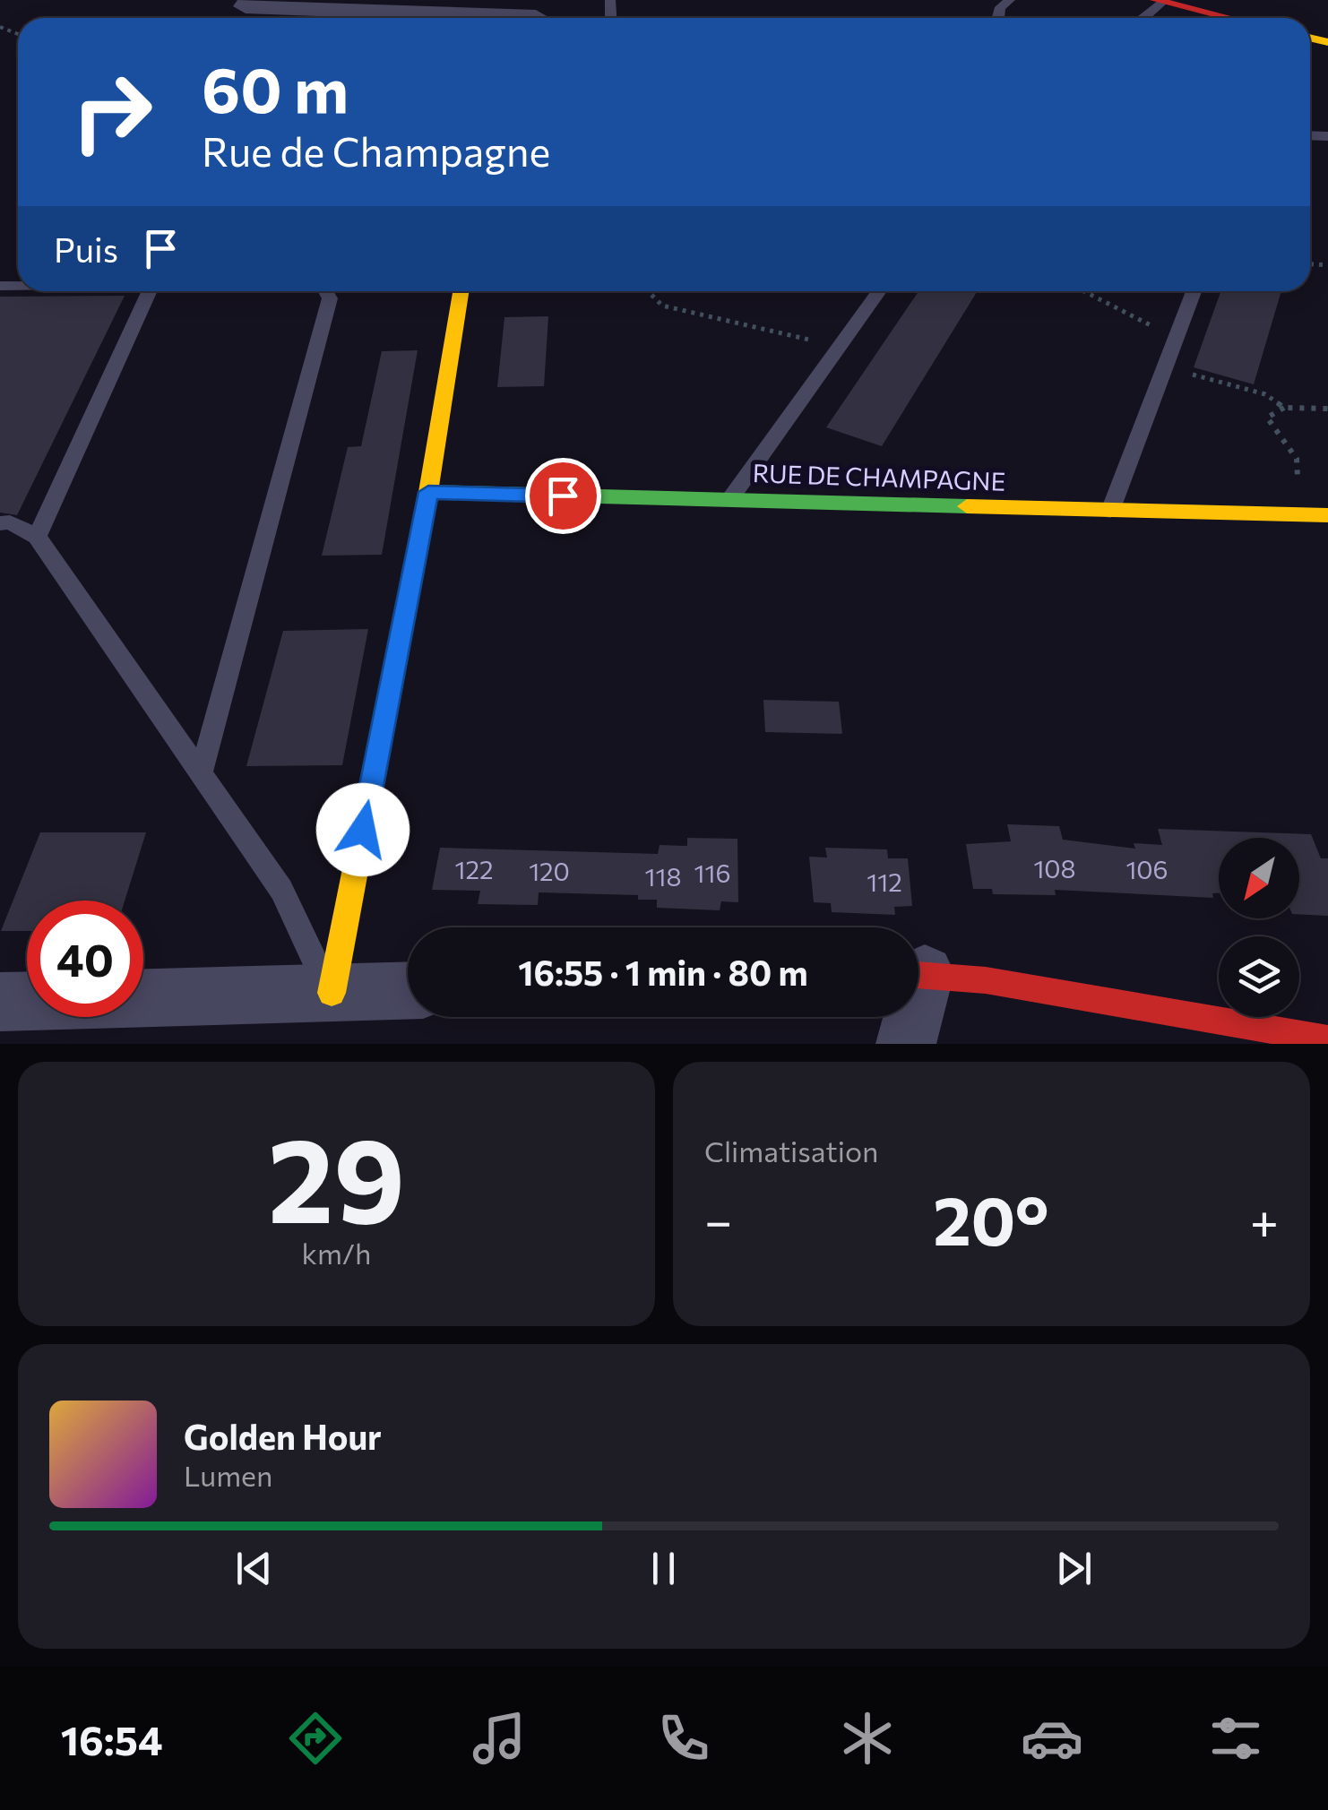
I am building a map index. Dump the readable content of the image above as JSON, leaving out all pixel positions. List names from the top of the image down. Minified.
{"streets":{"street":["RUE DE CHAMPAGNE"]},"house_numbers":["108","122","106","120","116","118","112"],"north":"bottom left","page":{"turn":["60 m","Rue de Champagne"],"then":"Puis","limit":"40","trip":"16:55 · 1 min · 80 m","tile":[["29","km/h"],"Climatisation"],"heat":["−","20°","+"],"song":["Golden Hour","Lumen"],"tabs":"16:54"}}
